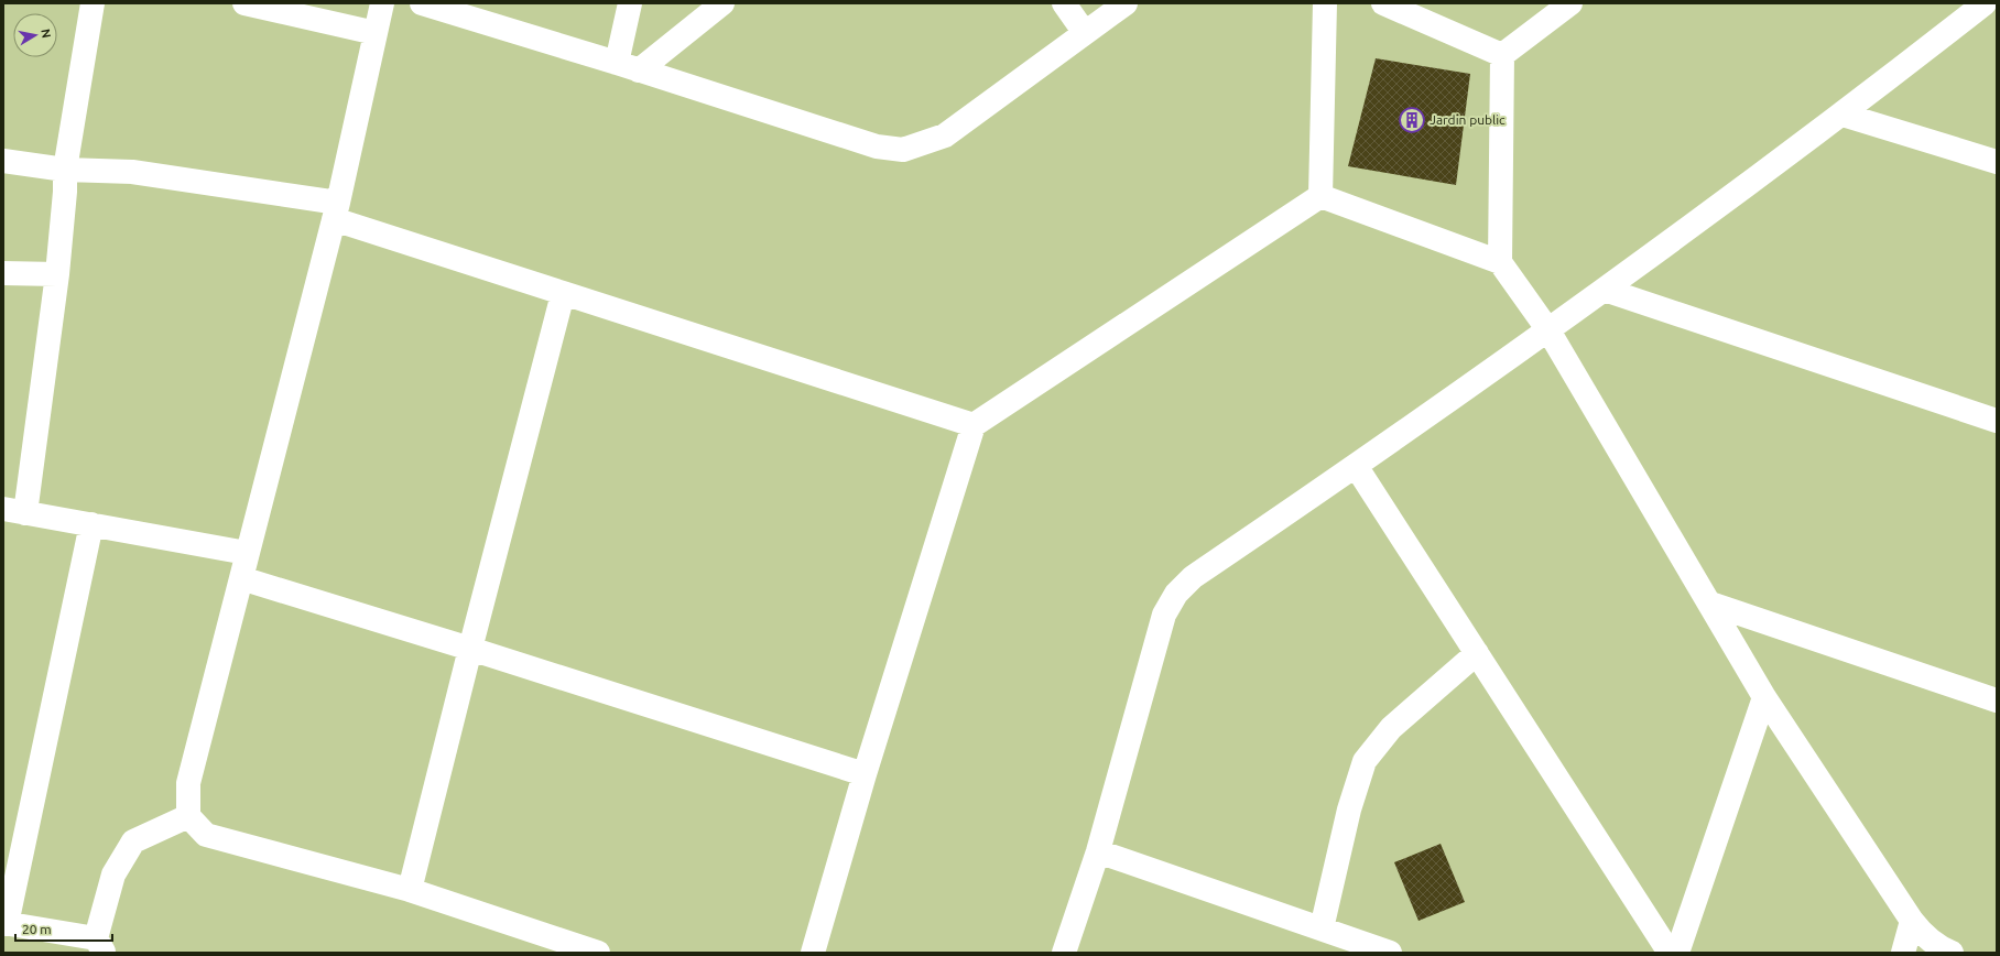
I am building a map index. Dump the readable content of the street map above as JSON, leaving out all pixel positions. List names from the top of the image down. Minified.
{"places":{"building":["Jardin public"]},"scale_bar":"20 m","north":"right"}
